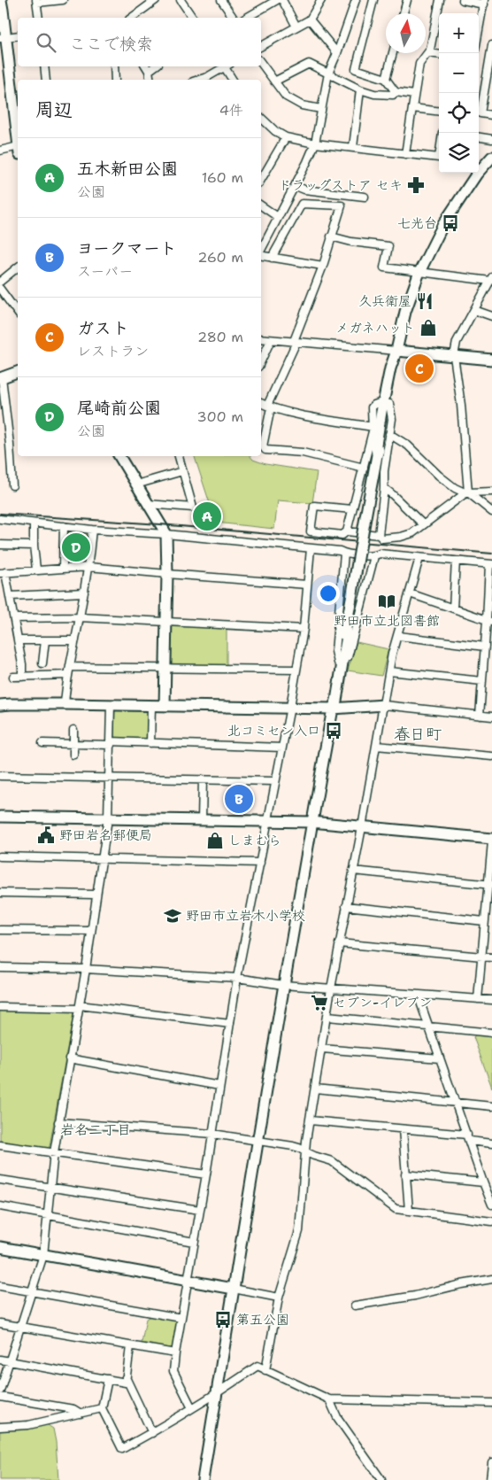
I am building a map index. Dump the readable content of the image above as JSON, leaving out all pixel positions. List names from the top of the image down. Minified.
{"districts":["春日町","岩名二丁目"],"places":{"pharmacy":["ドラッグストア セキ"],"bus stop":["七光台","北コミセン入口","第五公園"],"restaurant":["久兵衛屋"],"shop":["メガネハット","しまむら"],"library":["野田市立北図書館"],"public building":["野田岩名郵便局"],"school or university":["野田市立岩木小学校"],"supermarket":["セブン-イレブン"]},"north":"top","page":{"map_buttons":["+","−"],"search":"ここで検索","heading":["周辺","4件"],"list":[{"mark":"A","name":"五木新田公園","note":"公園","value":"160 m"},{"mark":"B","name":"ヨークマート","note":"スーパー","value":"260 m"},{"mark":"C","name":"ガスト","note":"レストラン","value":"280 m"},{"mark":"D","name":"尾崎前公園","note":"公園","value":"300 m"}],"pins":["C","A","D","B"]}}
